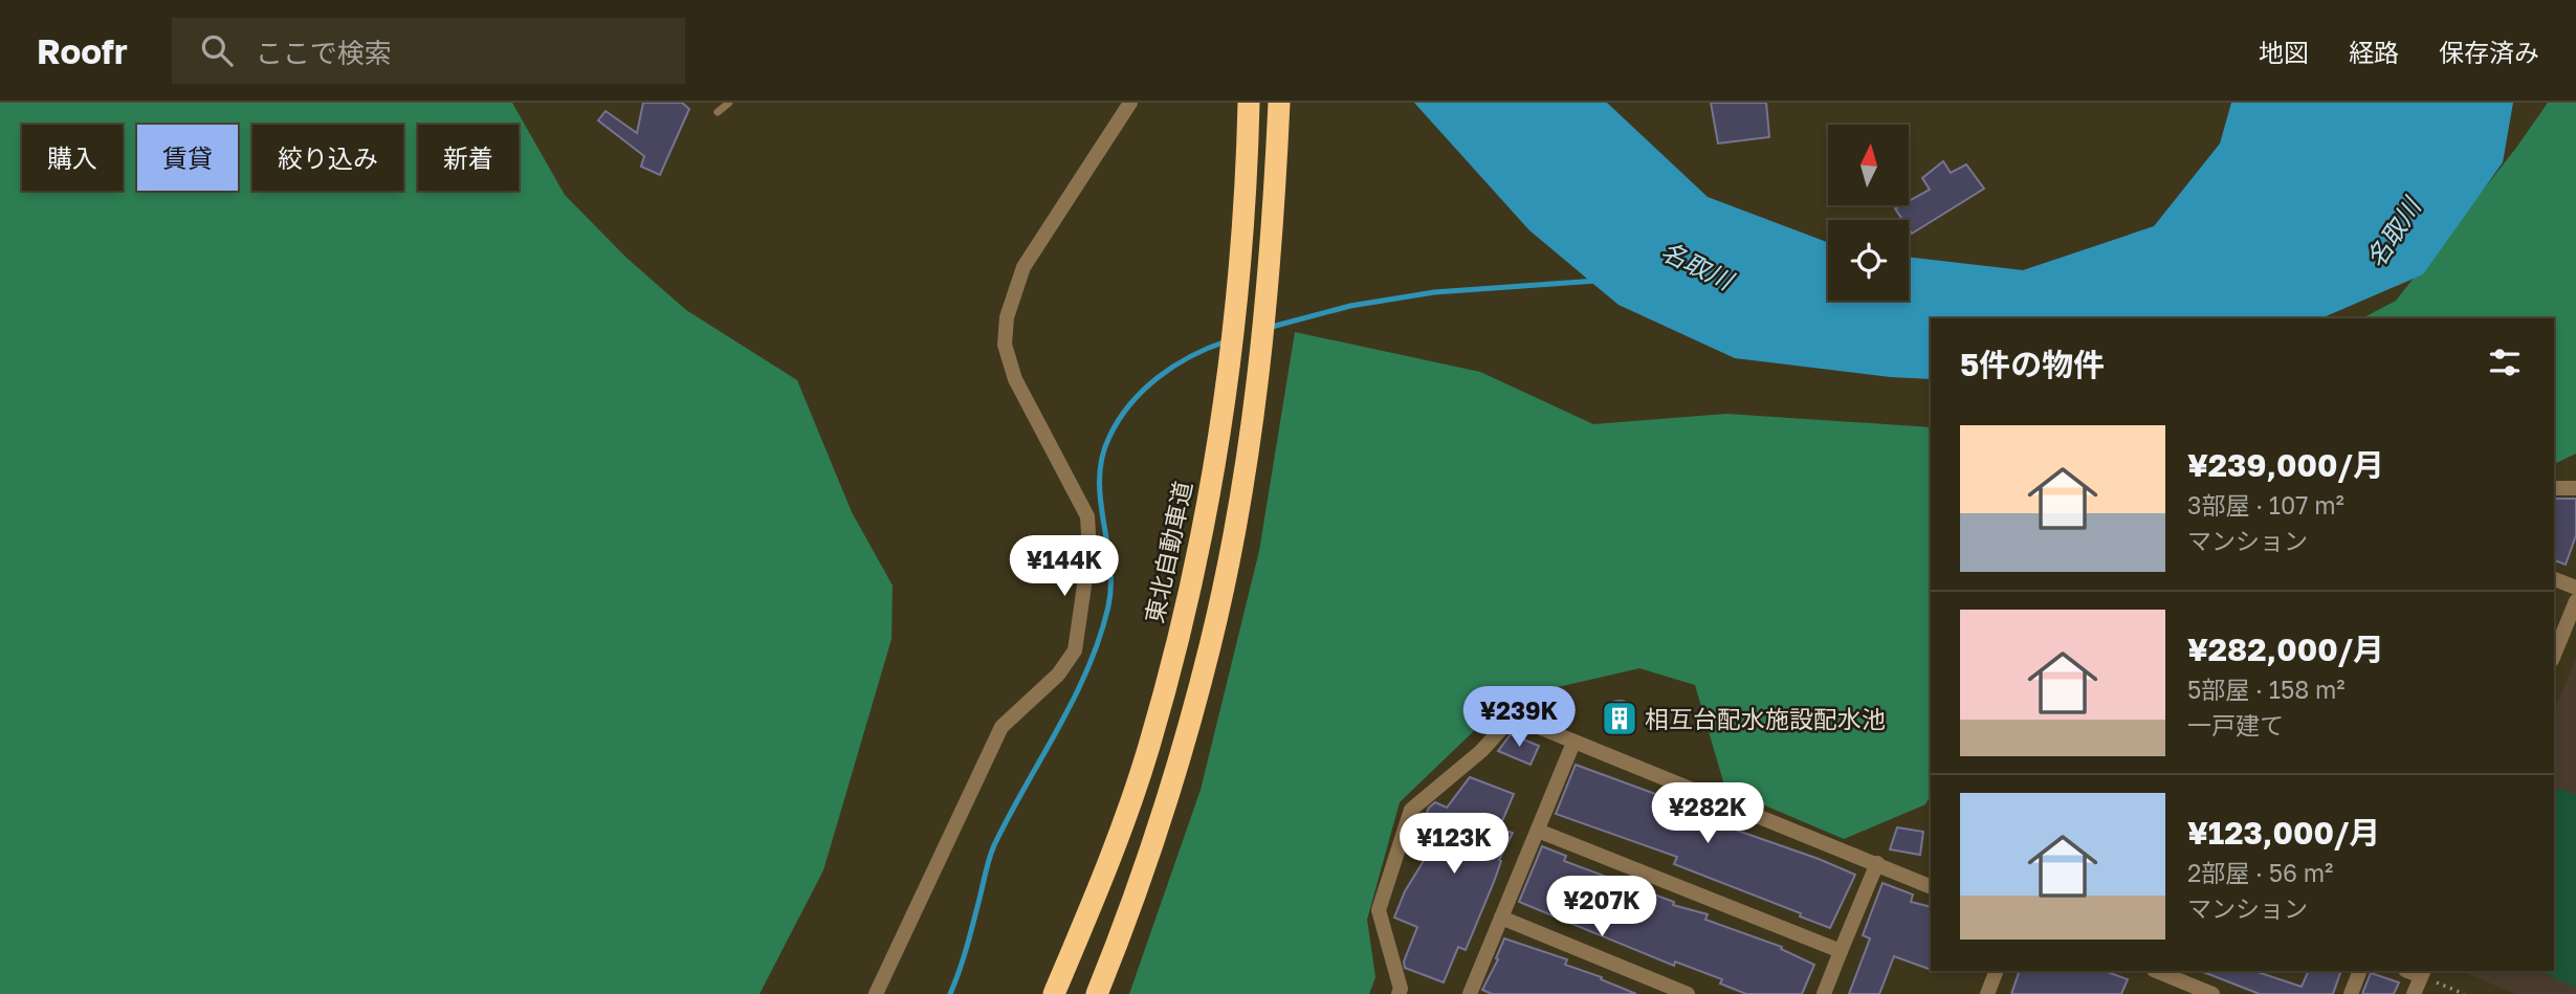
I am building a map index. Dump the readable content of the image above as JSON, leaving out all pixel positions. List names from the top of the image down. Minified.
{"streets":{"highway":["東北自動車道"]},"water":["名取川"],"places":{"building":["相互台配水施設配水池"]},"north":"top","page":{"header":"Roofr","search":"ここで検索","nav":["地図","経路","保存済み"],"chip":["購入","賃貸","絞り込み","新着"],"heading":"5件の物件","list":[{"name":"¥239,000/月","note":"3部屋 · 107 m² · マンション"},{"name":"¥282,000/月","note":"5部屋 · 158 m² · 一戸建て"},{"name":"¥123,000/月","note":"2部屋 · 56 m² · マンション"}],"price":["¥144K","¥239K","¥282K","¥123K","¥207K"]}}
